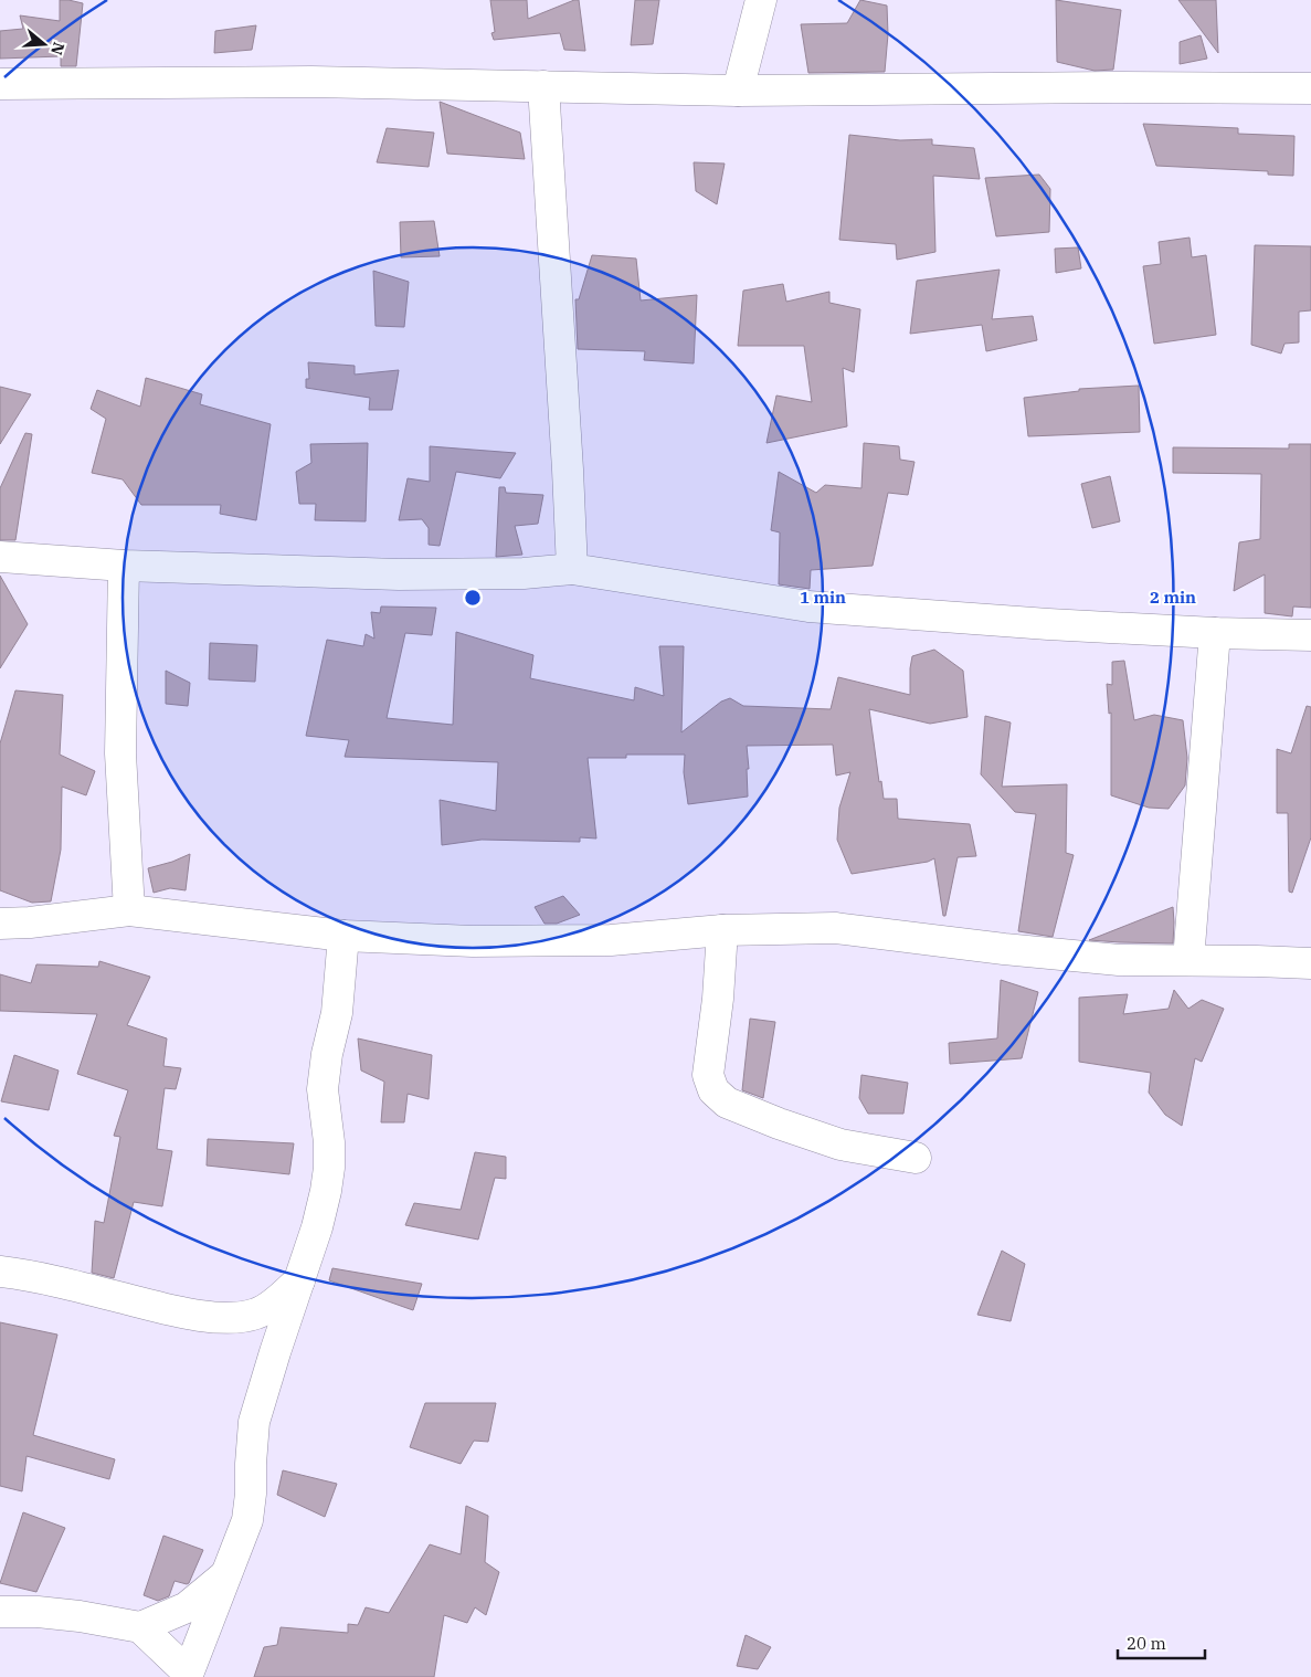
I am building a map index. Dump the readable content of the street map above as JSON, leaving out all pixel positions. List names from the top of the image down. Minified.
{"scale_bar":"20 m","north":"right","rings":["1 min","2 min"]}
